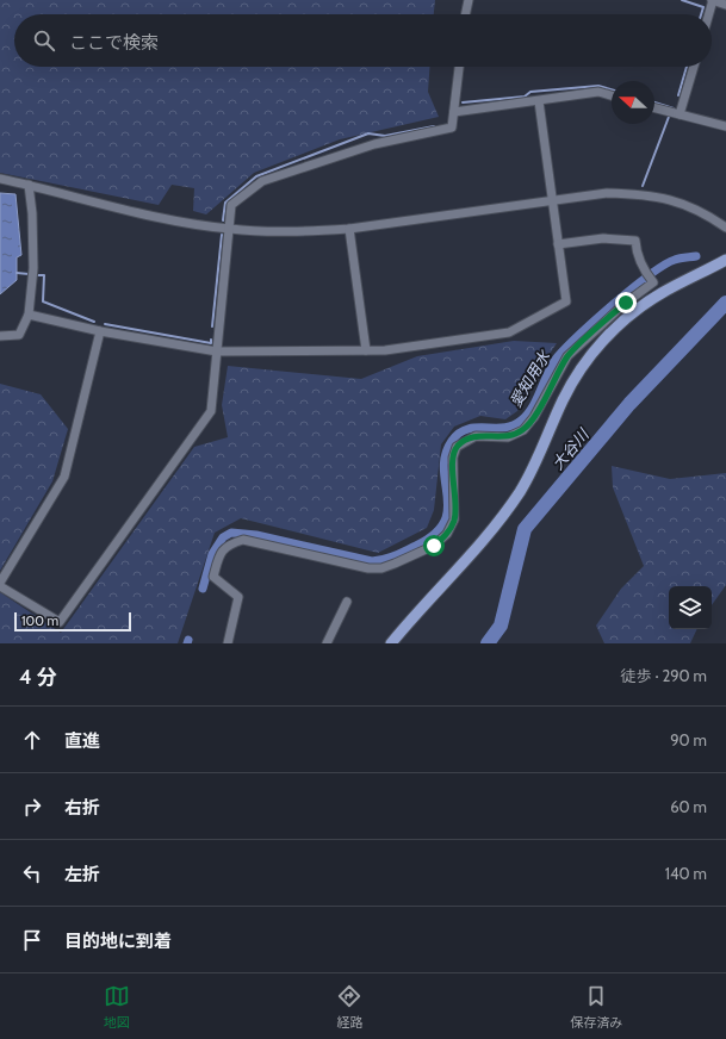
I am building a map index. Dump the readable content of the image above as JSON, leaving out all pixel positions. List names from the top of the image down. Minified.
{"water":["愛知用水","大谷川"],"scale_bar":"100 m","north":"left","page":{"search":"ここで検索","scale":"100 m","heading":["4 分","徒歩 · 290 m"],"list":[["直進","90 m"],["右折","60 m"],["左折","140 m"],"目的地に到着"],"nav":["地図","経路","保存済み"]}}
